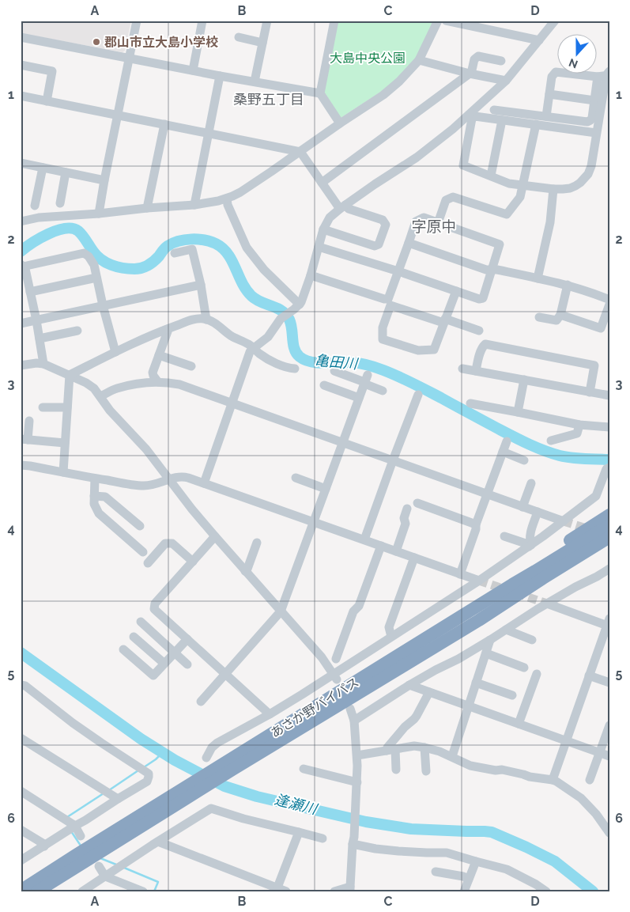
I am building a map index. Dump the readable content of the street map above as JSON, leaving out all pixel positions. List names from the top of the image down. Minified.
{"streets":{"highway":["あさか野バイパス"]},"districts":["桑野五丁目","字原中"],"water":["亀田川","逢瀬川"],"parks":["大島中央公園"],"places":["郡山市立大島小学校"],"north":"bottom","grid":{"columns":["A","B","C","D"],"rows":["1","2","3","4","5","6"]}}
